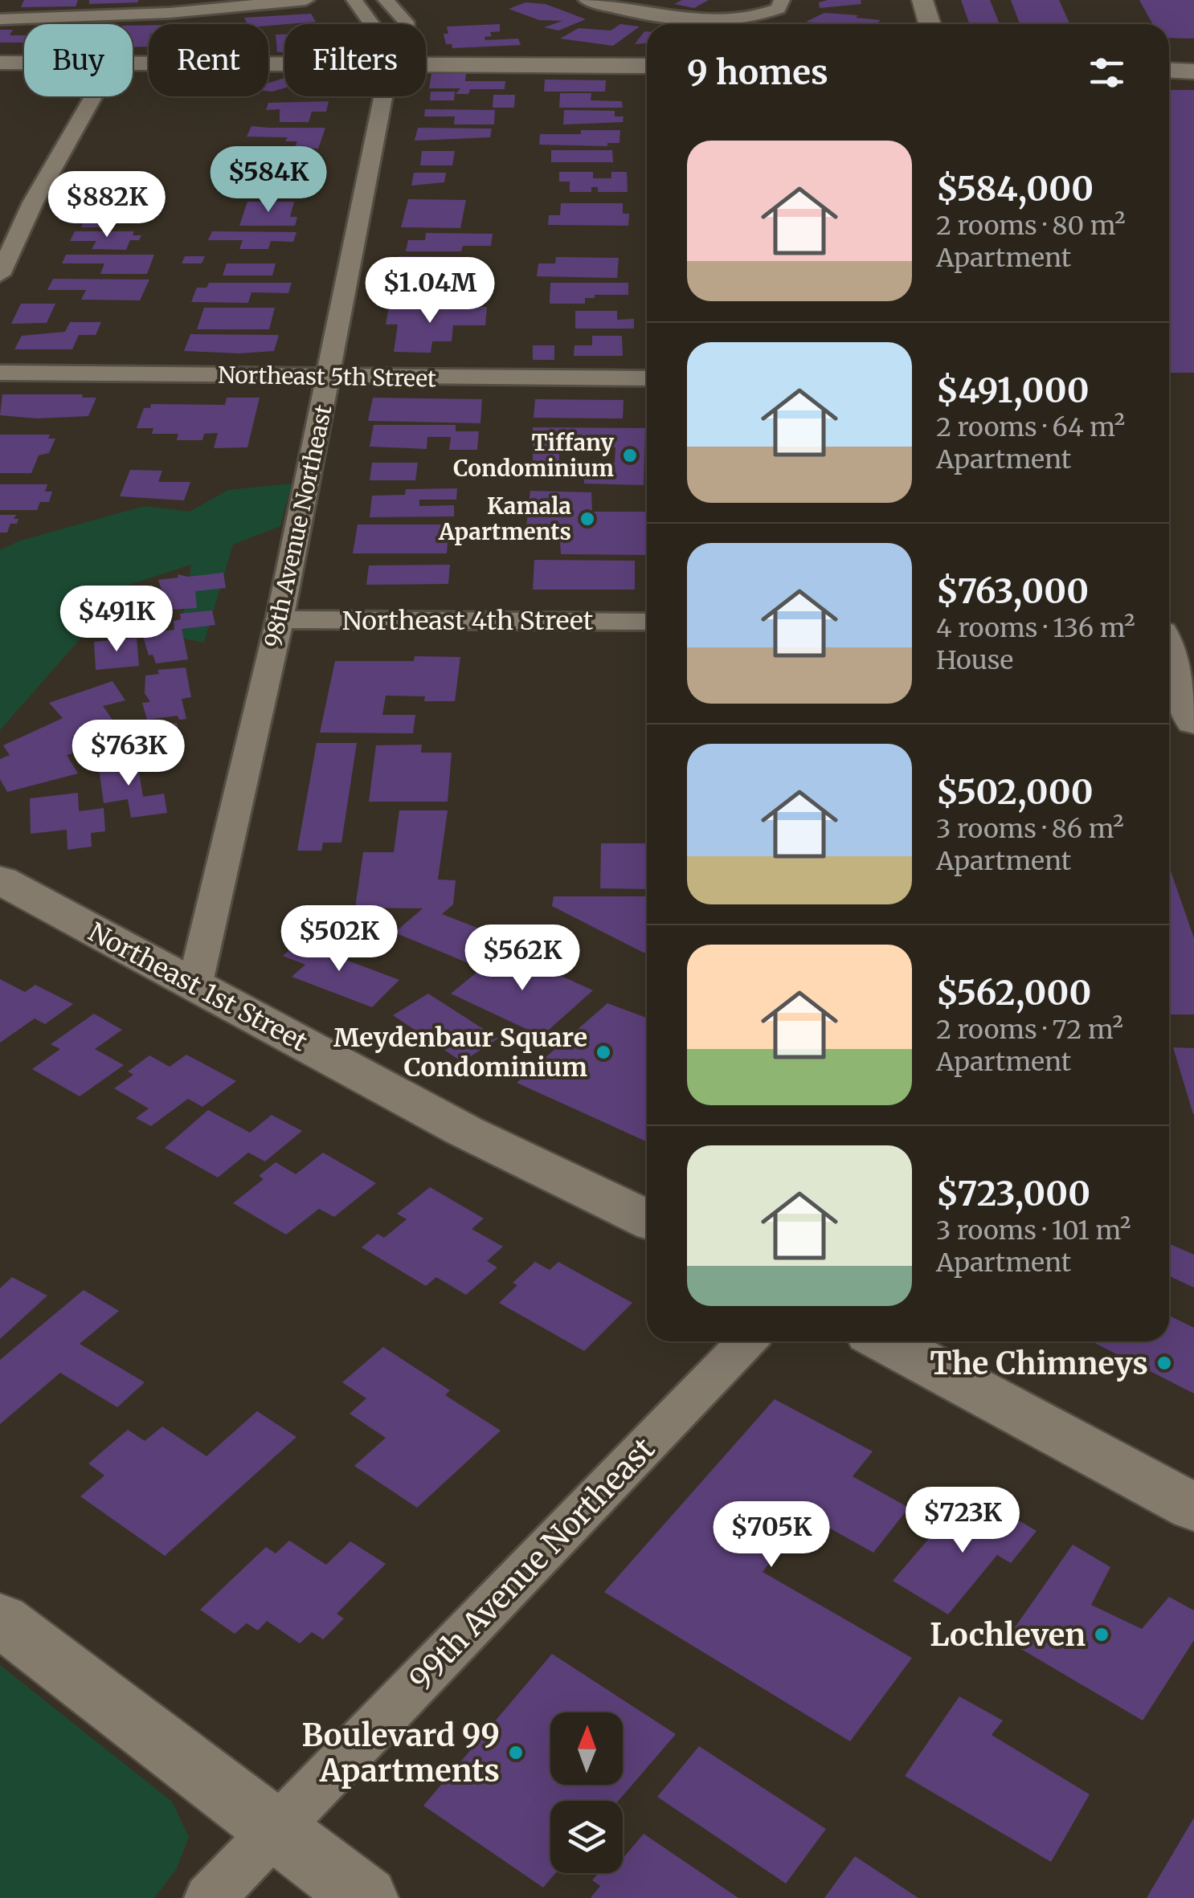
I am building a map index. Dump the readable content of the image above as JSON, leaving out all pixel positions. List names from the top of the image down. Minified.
{"streets":{"main road":["Northeast 1st Street"],"street":["Northeast 5th Street","98th Avenue Northeast","Northeast 4th Street","99th Avenue Northeast"]},"crossings":[["Northeast 5th Street","98th Avenue Northeast"],["98th Avenue Northeast","Northeast 4th Street"],["98th Avenue Northeast","Northeast 1st Street"]],"places":["Tiffany Condominium","Kamala Apartments","Meydenbaur Square Condominium","The Chimneys","Lochleven","Boulevard 99 Apartments"],"north":"top","page":{"chip":["Buy","Rent","Filters"],"heading":"9 homes","list":[{"name":"$584,000","note":"2 rooms · 80 m² · Apartment"},{"name":"$491,000","note":"2 rooms · 64 m² · Apartment"},{"name":"$763,000","note":"4 rooms · 136 m² · House"},{"name":"$502,000","note":"3 rooms · 86 m² · Apartment"},{"name":"$562,000","note":"2 rooms · 72 m² · Apartment"},{"name":"$723,000","note":"3 rooms · 101 m² · Apartment"}],"price":["$584K","$882K","$1.04M","$491K","$763K","$502K","$562K","$723K","$705K"]}}
